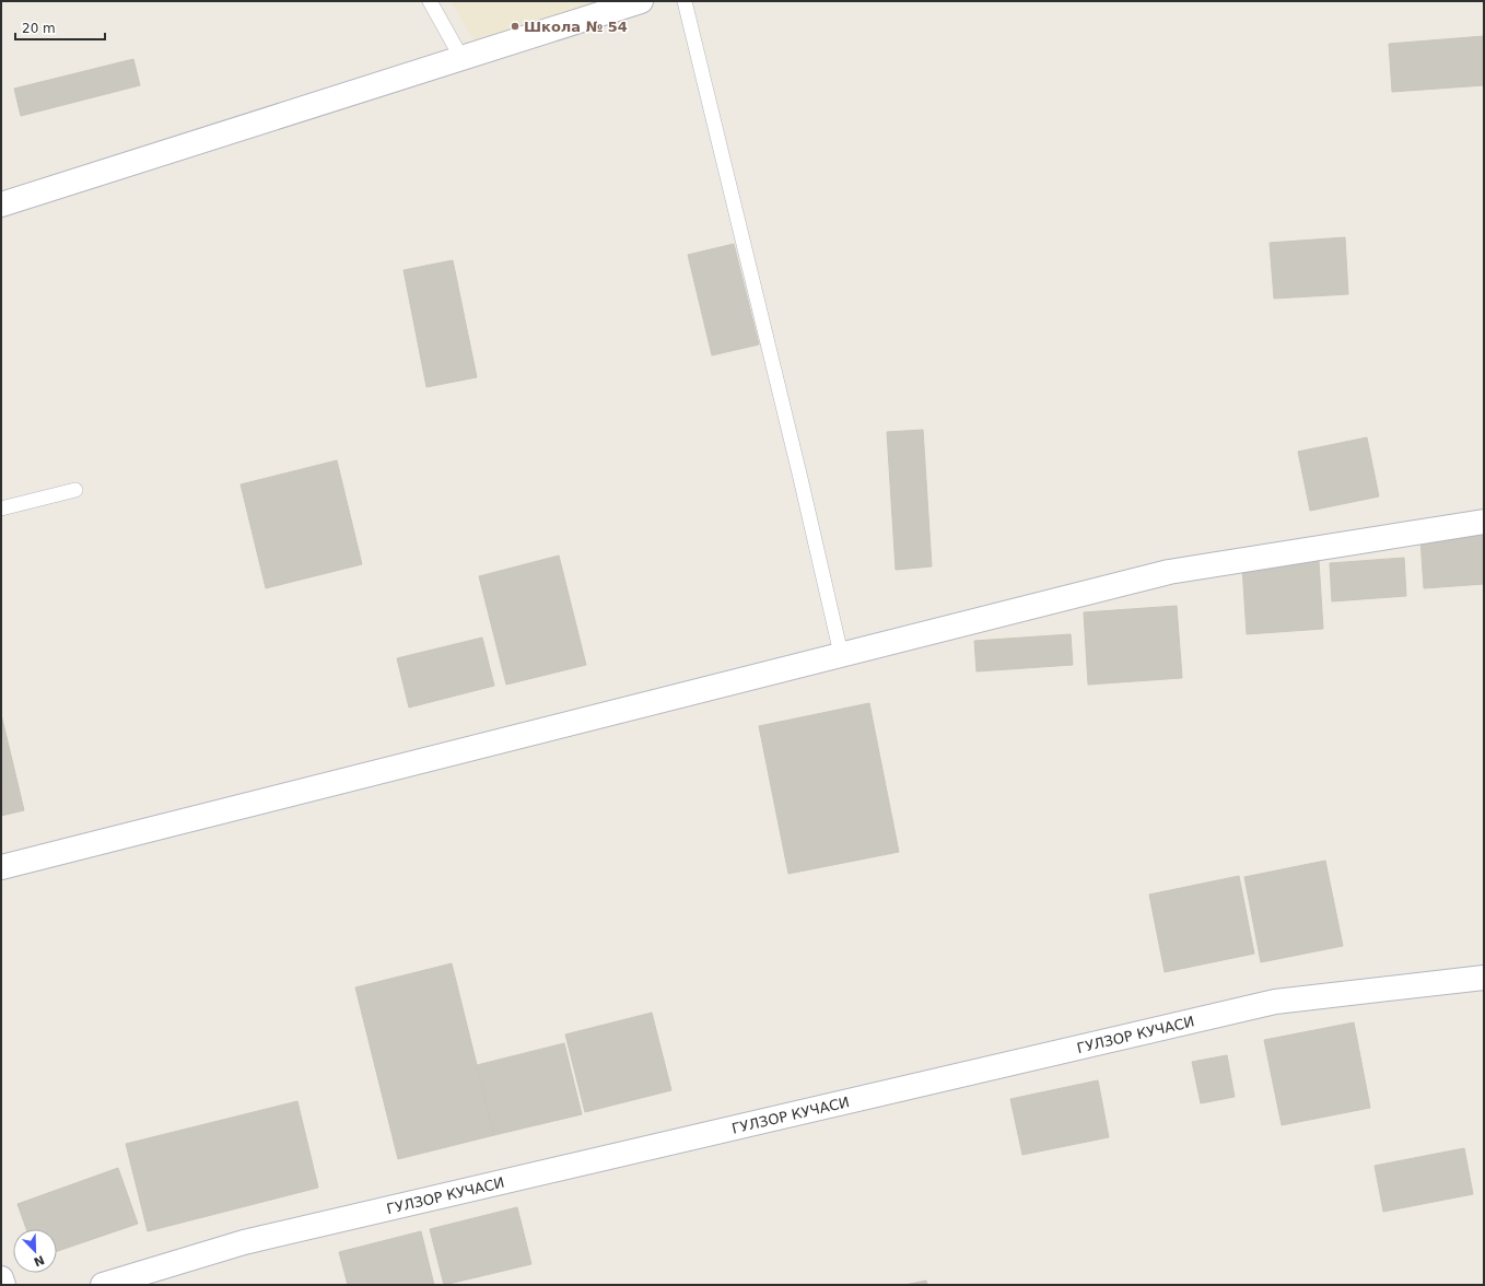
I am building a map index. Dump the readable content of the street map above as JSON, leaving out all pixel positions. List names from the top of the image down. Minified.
{"streets":{"street":["ГУЛЗОР КУЧАСИ"]},"places":["Школа № 54"],"scale_bar":"20 m","north":"bottom right"}
